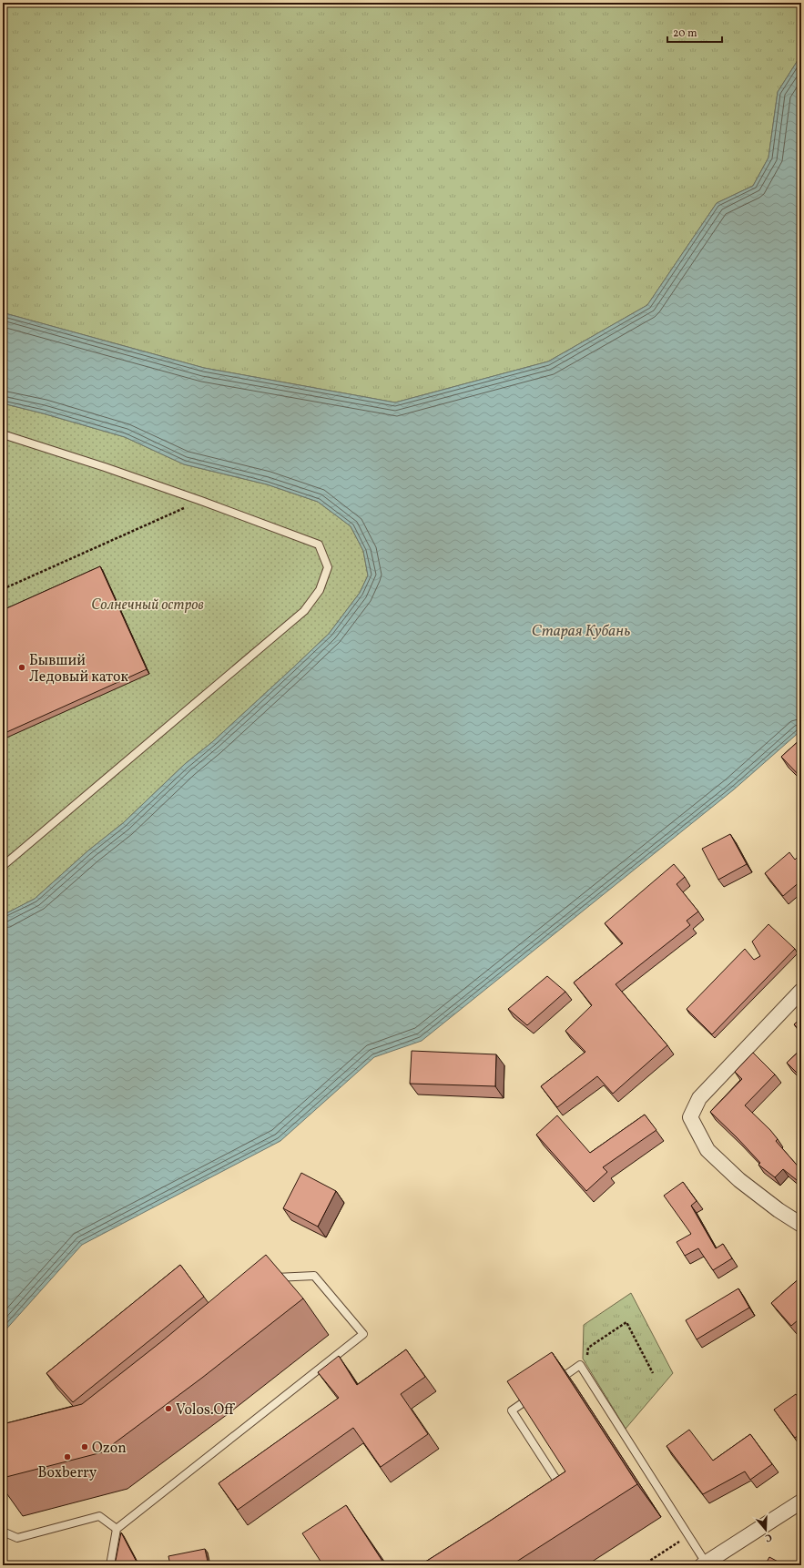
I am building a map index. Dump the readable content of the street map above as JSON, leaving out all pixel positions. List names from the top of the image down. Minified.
{"water":["Старая Кубань"],"parks":["Солнечный остров"],"places":["Бывший Ледовый каток","Volos.Off","Ozon","Boxberry"],"scale_bar":"20 m","north":"bottom"}
